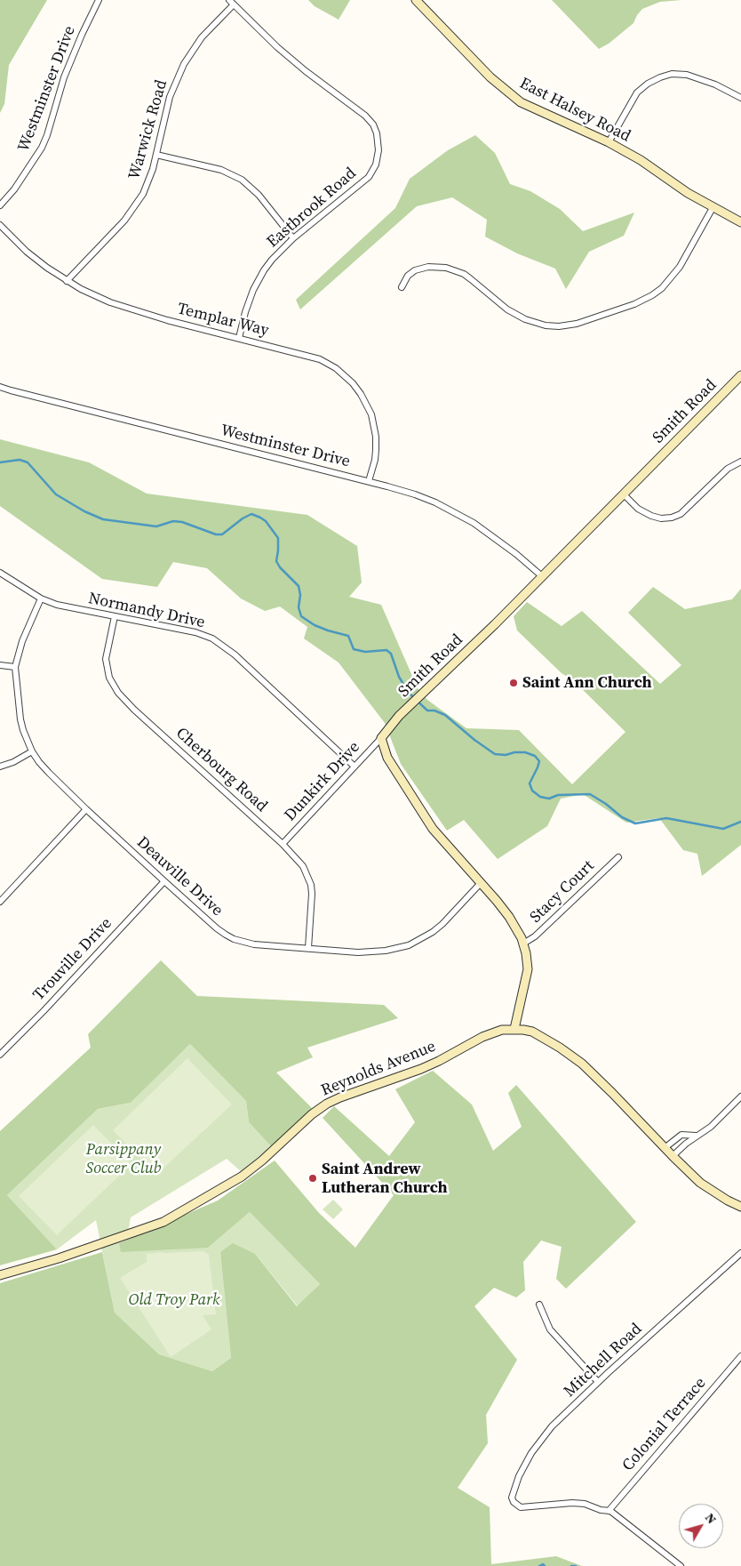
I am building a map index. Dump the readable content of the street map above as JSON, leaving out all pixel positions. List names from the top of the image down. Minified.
{"streets":{"street":["Westminster Drive","East Halsey Road","Warwick Road","Eastbrook Road","Templar Way","Smith Road","Normandy Drive","Cherbourg Road","Dunkirk Drive","Deauville Drive","Stacy Court","Trouville Drive","Reynolds Avenue","Mitchell Road","Colonial Terrace"]},"crossings":[["Westminster Drive","Templar Way"],["Westminster Drive","Smith Road"],["Warwick Road","Eastbrook Road"],["Warwick Road","Templar Way"],["Eastbrook Road","Templar Way"],["Smith Road","Dunkirk Drive"],["Normandy Drive","Cherbourg Road"],["Normandy Drive","Dunkirk Drive"],["Normandy Drive","Deauville Drive"],["Cherbourg Road","Dunkirk Drive"],["Cherbourg Road","Deauville Drive"],["Deauville Drive","Trouville Drive"],["Mitchell Road","Colonial Terrace"]],"parks":["Parsippany Soccer Club","Old Troy Park"],"places":["Saint Ann Church","Saint Andrew Lutheran Church"],"north":"top right"}
